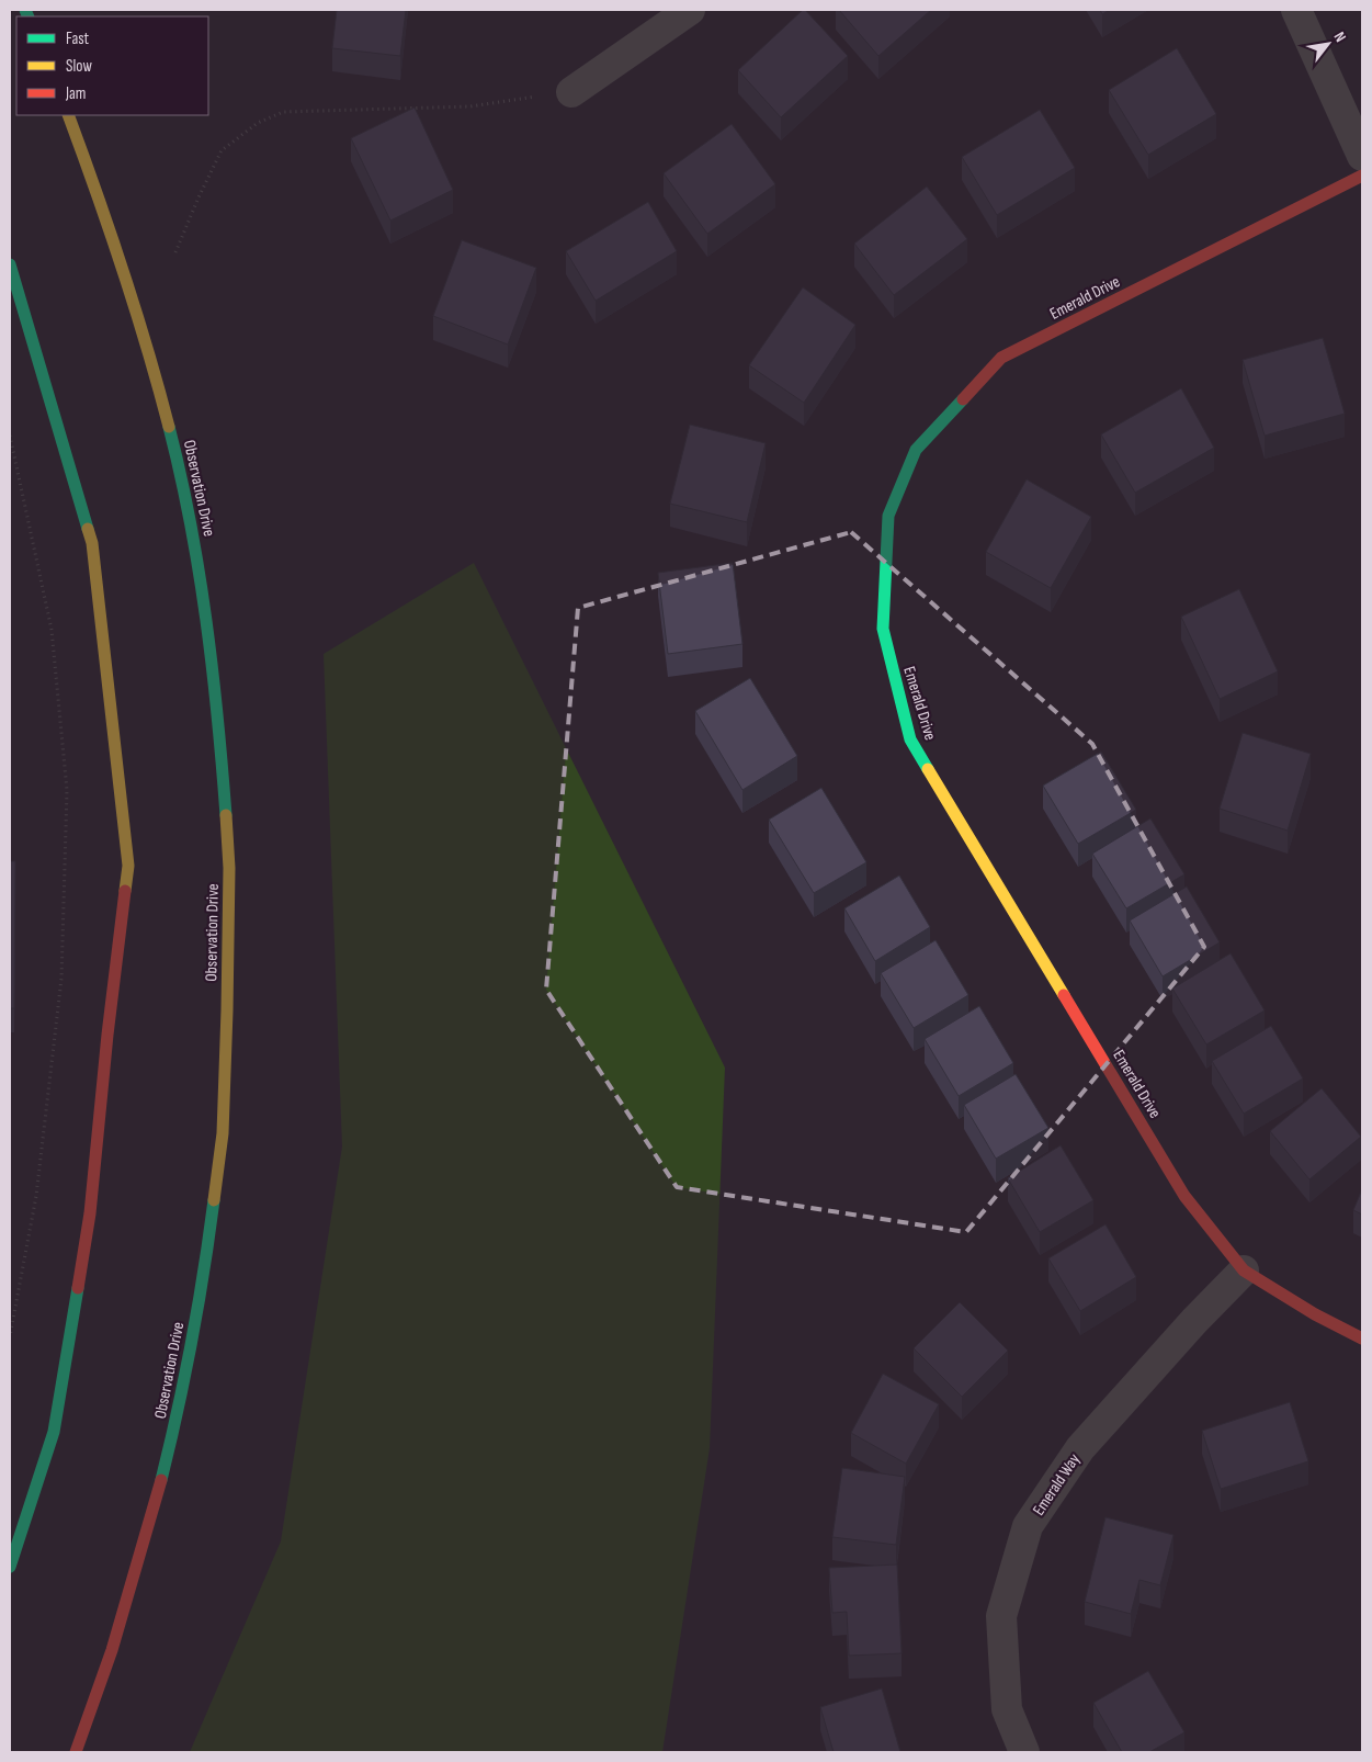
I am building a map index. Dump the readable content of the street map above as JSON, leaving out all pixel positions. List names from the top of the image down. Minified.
{"streets":{"street":["Emerald Drive","Observation Drive","Emerald Way"]},"crossings":[["Emerald Drive","Emerald Way"]],"legend":["Fast","Slow","Jam"],"north":"top right"}
